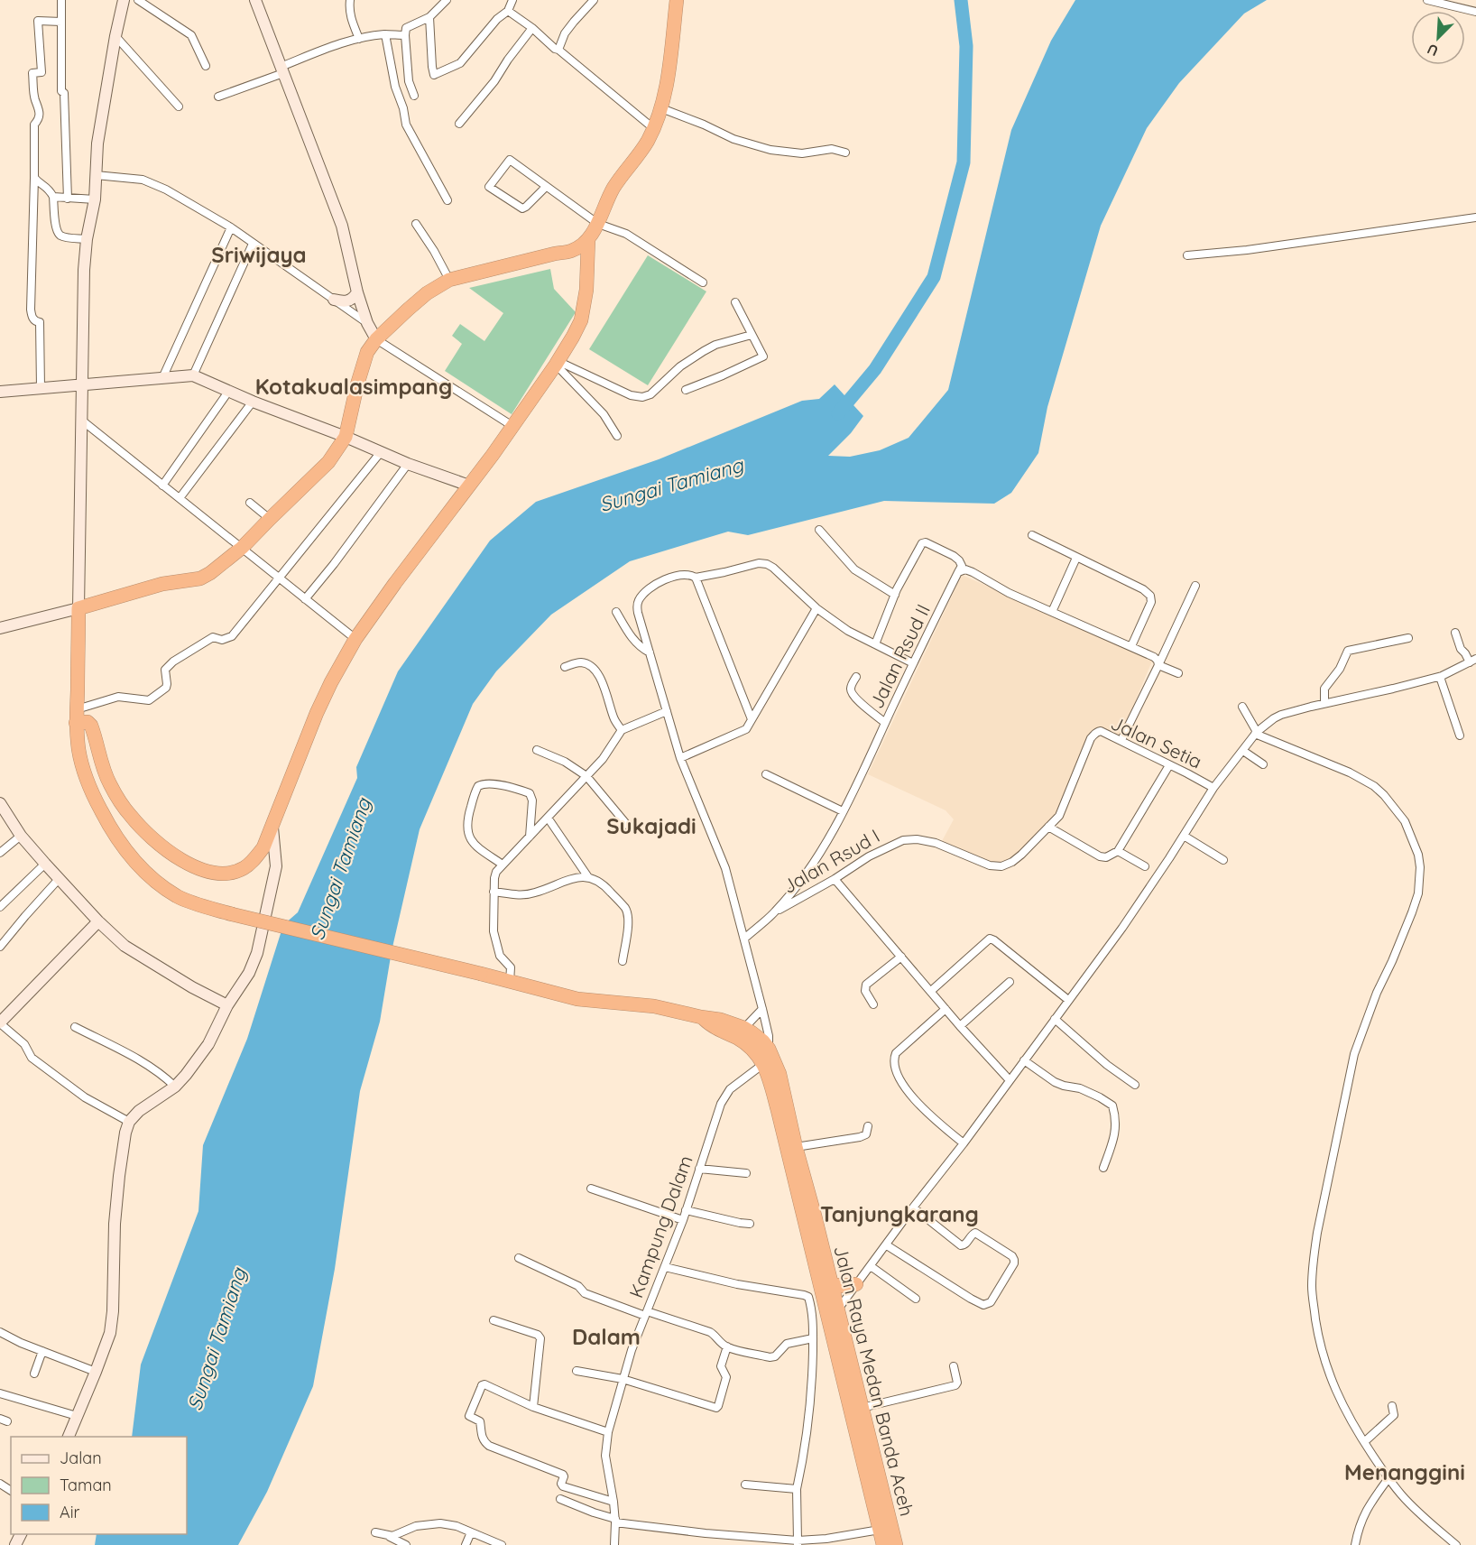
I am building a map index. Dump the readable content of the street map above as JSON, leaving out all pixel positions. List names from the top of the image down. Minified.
{"streets":{"highway":["Jalan Raya Medan Banda Aceh"],"street":["Jalan Rsud II","Jalan Setia","Jalan Rsud I","Kampung Dalam"]},"crossings":[["Jalan Rsud II","Jalan Rsud I"],["Jalan Setia","Jalan Rsud I"],["Kampung Dalam","Jalan Raya Medan Banda Aceh"]],"districts":["Sriwijaya","Kotakualasimpang","Sukajadi","Tanjungkarang","Dalam","Menanggini"],"water":["Sungai Tamiang"],"legend":["Jalan","Taman","Air"],"north":"bottom left"}
